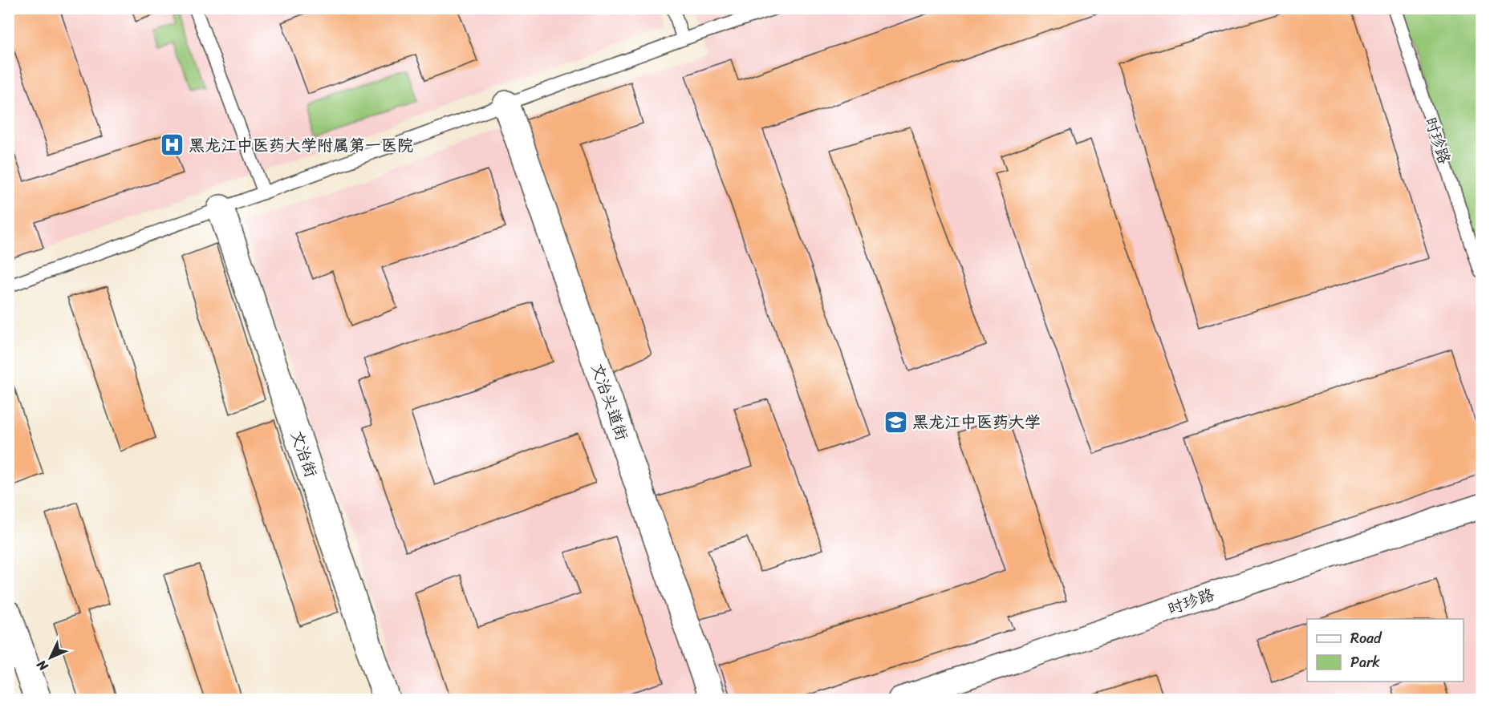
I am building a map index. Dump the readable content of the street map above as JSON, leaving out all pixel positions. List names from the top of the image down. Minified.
{"streets":{"street":["时珍路","文治头道街","文治街"]},"places":{"hospital":["黑龙江中医药大学附属第一医院"],"school or university":["黑龙江中医药大学"]},"legend":["Road","Park"],"north":"bottom left"}
